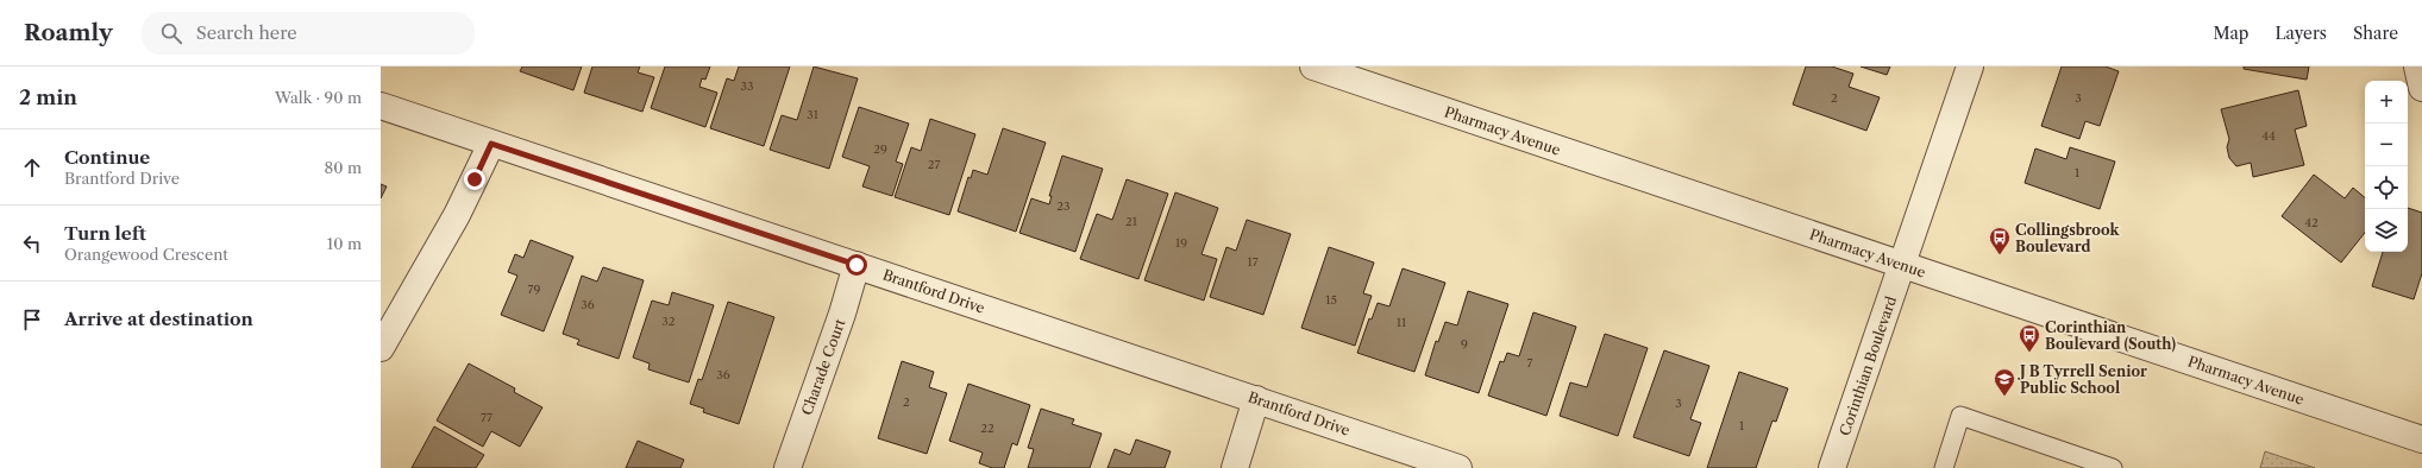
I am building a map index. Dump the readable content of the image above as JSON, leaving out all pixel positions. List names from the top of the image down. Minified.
{"streets":{"street":["Pharmacy Avenue","Brantford Drive","Corinthian Boulevard","Charade Court"]},"crossings":[["Pharmacy Avenue","Corinthian Boulevard"],["Brantford Drive","Charade Court"]],"places":{"bus stop":["Collingsbrook Boulevard","Corinthian Boulevard (South)"],"school or university":["J B Tyrrell Senior Public School"]},"house_numbers":["33","2","3","31","44","29","27","1","23","21","42","19","17","79","15","36","32","11","9","7","36","2","3","77","1","22"],"page":{"header":"Roamly","search":"Search here","nav":["Map","Layers","Share"],"heading":["2 min","Walk · 90 m"],"map_buttons":["+","−"],"list":[["Continue","Brantford Drive","80 m"],["Turn left","Orangewood Crescent","10 m"],"Arrive at destination"]}}
